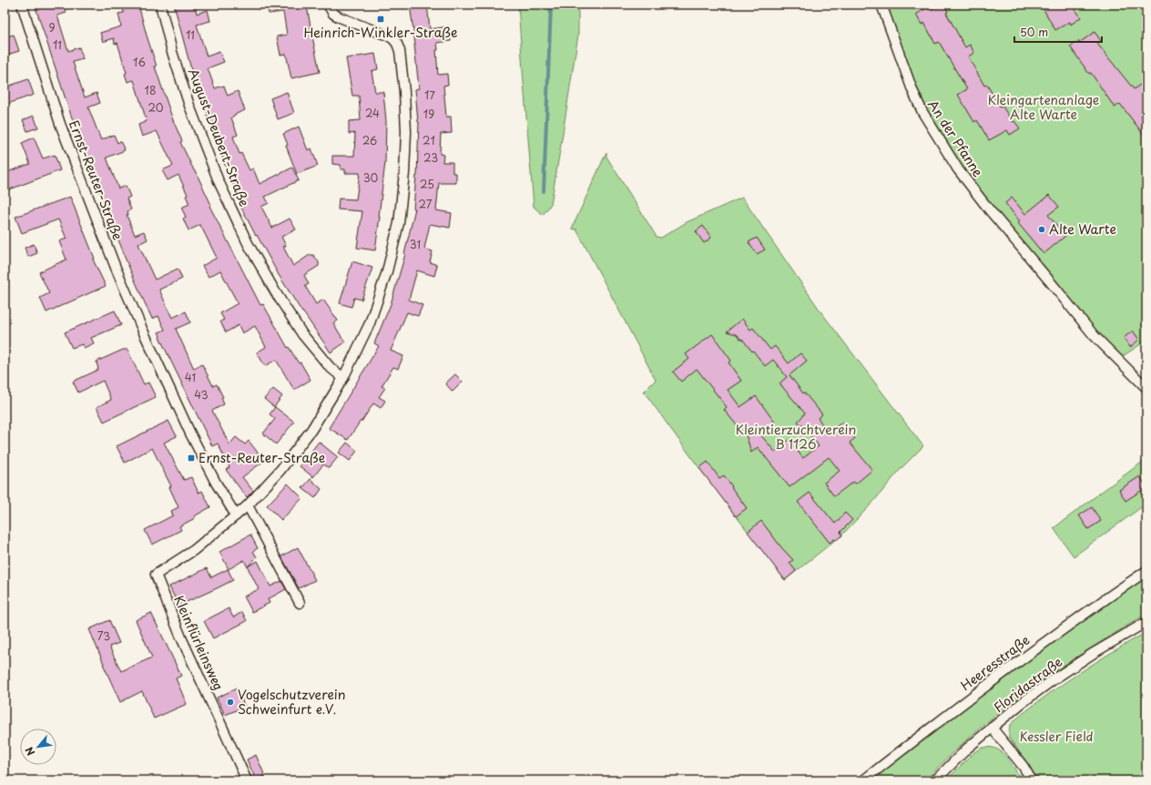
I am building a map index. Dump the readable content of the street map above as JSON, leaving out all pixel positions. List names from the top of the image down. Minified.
{"streets":{"street":["August-Deubert-Straße","An der Pfanne","Ernst-Reuter-Straße","Kleinflürleinsweg","Heeresstraße","Floridastraße"]},"crossings":[["Ernst-Reuter-Straße","Kleinflürleinsweg"]],"parks":["Kleingartenanlage Alte Warte","Kleintierzuchtverein B 1126","Kessler Field"],"places":{"transit":["Heinrich-Winkler-Straße","Ernst-Reuter-Straße"],"other":["Alte Warte","Vogelschutzverein Schweinfurt e.V."]},"house_numbers":["9","11","11","16","18","17","20","24","19","26","21","23","30","25","27","31","41","43","73"],"scale_bar":"50 m","north":"bottom left"}
